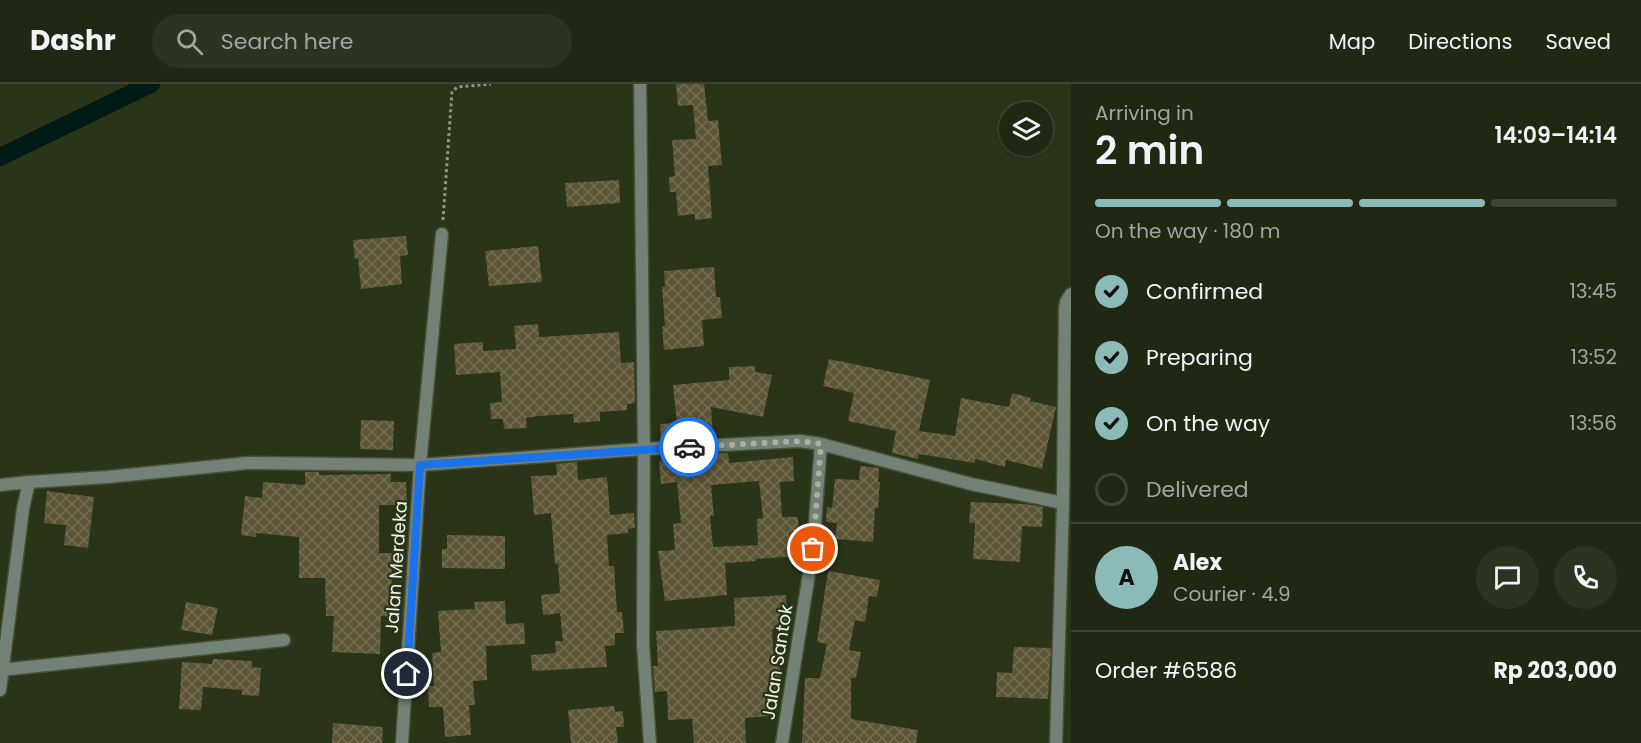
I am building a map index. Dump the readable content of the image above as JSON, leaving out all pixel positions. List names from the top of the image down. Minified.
{"streets":{"street":["Jalan Merdeka","Jalan Santok"]},"page":{"header":"Dashr","search":"Search here","nav":["Map","Directions","Saved"],"heading":["2 min","Arriving in","14:09–14:14"],"panel":["Alex","Courier · 4.9","Order #6586","Rp 203,000"],"bar":"On the way · 180 m","list":[["Confirmed","13:45"],["Preparing","13:52"],["On the way","13:56"],"Delivered"],"round":"A"}}
